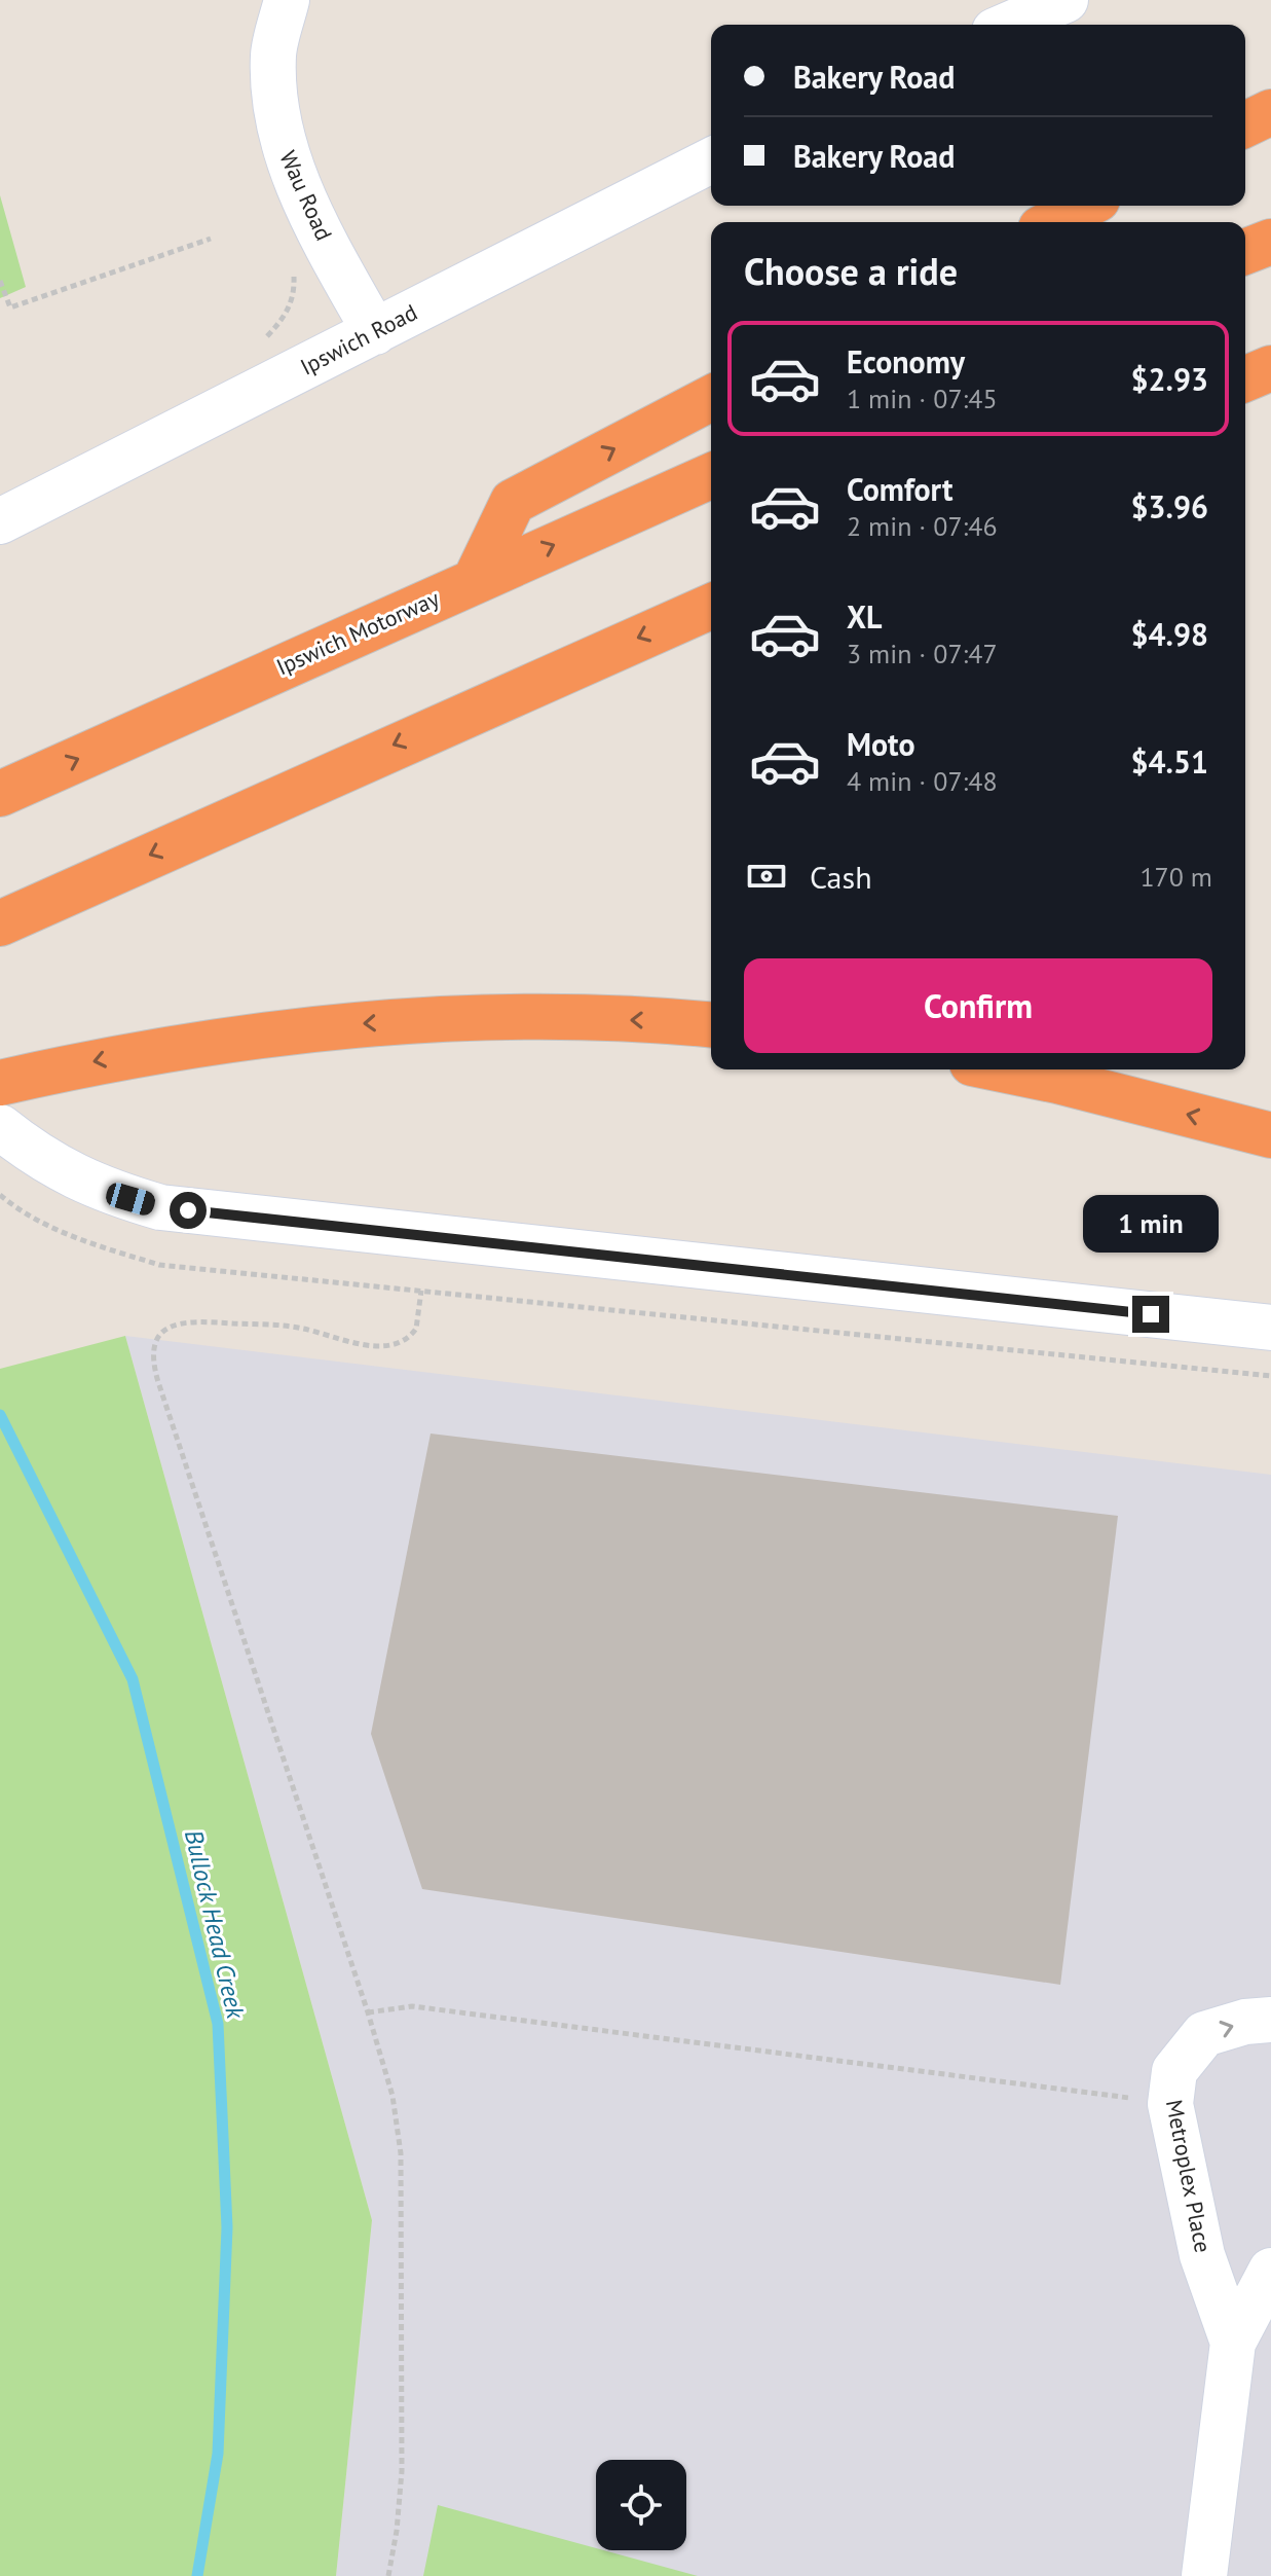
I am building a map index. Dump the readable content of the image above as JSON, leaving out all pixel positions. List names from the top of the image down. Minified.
{"streets":{"highway":["Ipswich Motorway"],"street":["Wau Road","Ipswich Road","Metroplex Place"]},"crossings":[["Wau Road","Ipswich Road"]],"water":["Bullock Head Creek"],"page":{"banner":["Bakery Road","Bakery Road"],"heading":"Choose a ride","list":[{"name":"Economy","note":"1 min · 07:45","value":"$2.93"},{"name":"Comfort","note":"2 min · 07:46","value":"$3.96"},{"name":"XL","note":"3 min · 07:47","value":"$4.98"},{"name":"Moto","note":"4 min · 07:48","value":"$4.51"}],"pay":["Cash","170 m"],"buttons":"Confirm","bubble":"1 min"}}
